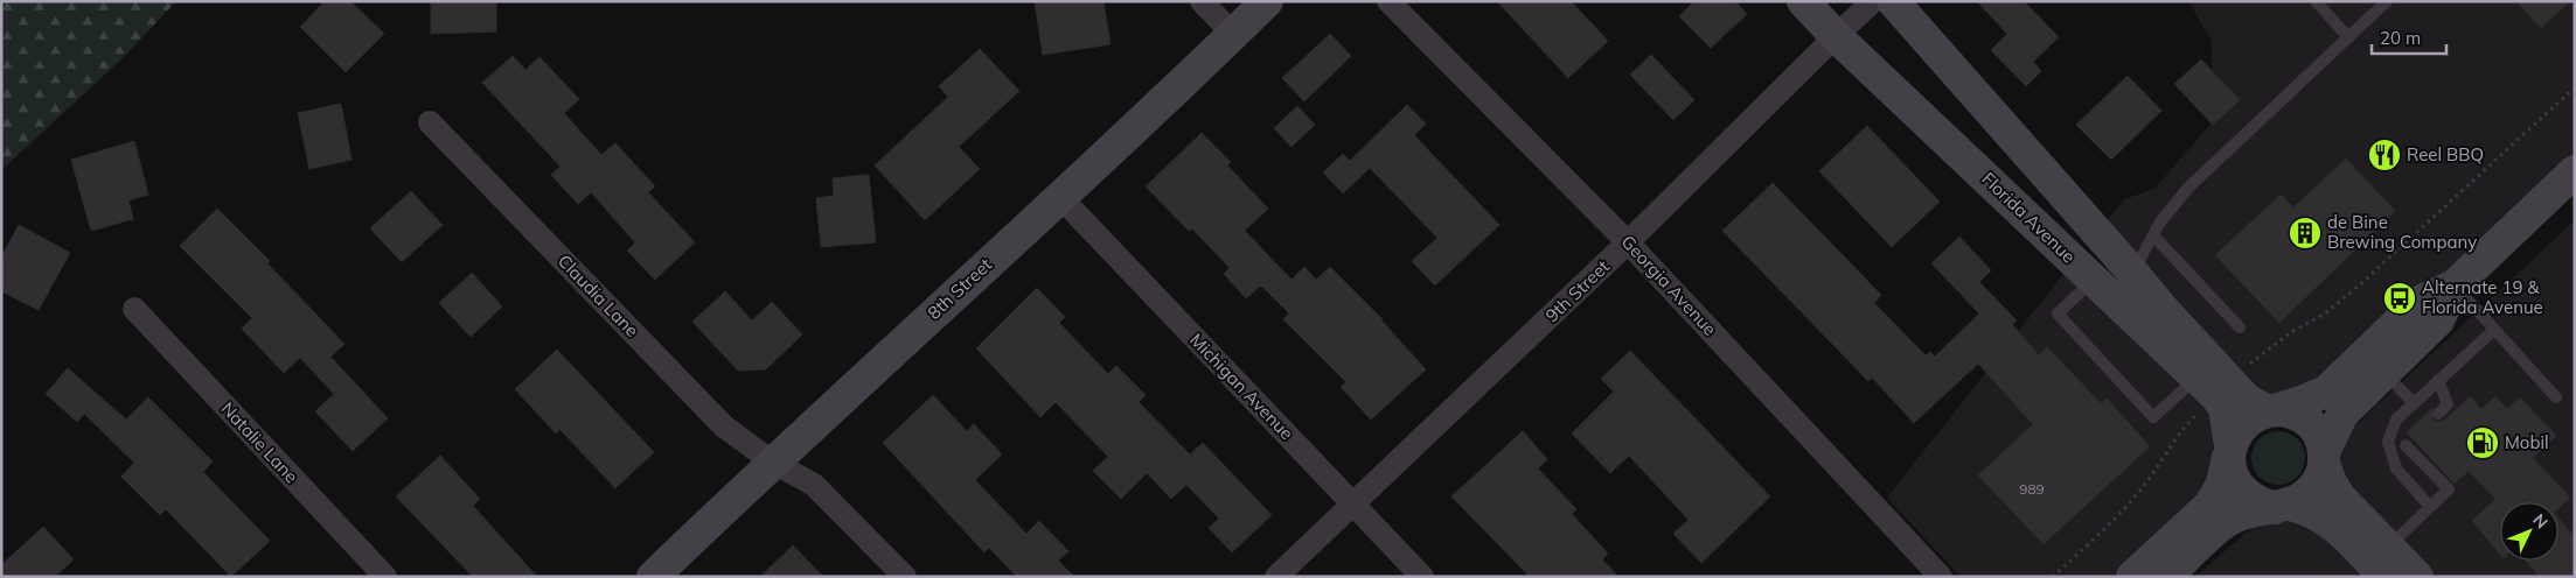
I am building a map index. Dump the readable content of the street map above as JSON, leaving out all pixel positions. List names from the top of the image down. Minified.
{"streets":{"street":["Florida Avenue","Georgia Avenue","8th Street","9th Street","Claudia Lane","Michigan Avenue","Natalie Lane"]},"crossings":[["Florida Avenue","9th Street"],["Georgia Avenue","9th Street"],["8th Street","Claudia Lane"],["8th Street","Michigan Avenue"],["9th Street","Michigan Avenue"]],"places":{"restaurant":["Reel BBQ"],"building":["de Bine Brewing Company"],"bus stop":["Alternate 19 & Florida Avenue"],"fuel station":["Mobil"]},"house_numbers":["989"],"scale_bar":"20 m","north":"top right"}
